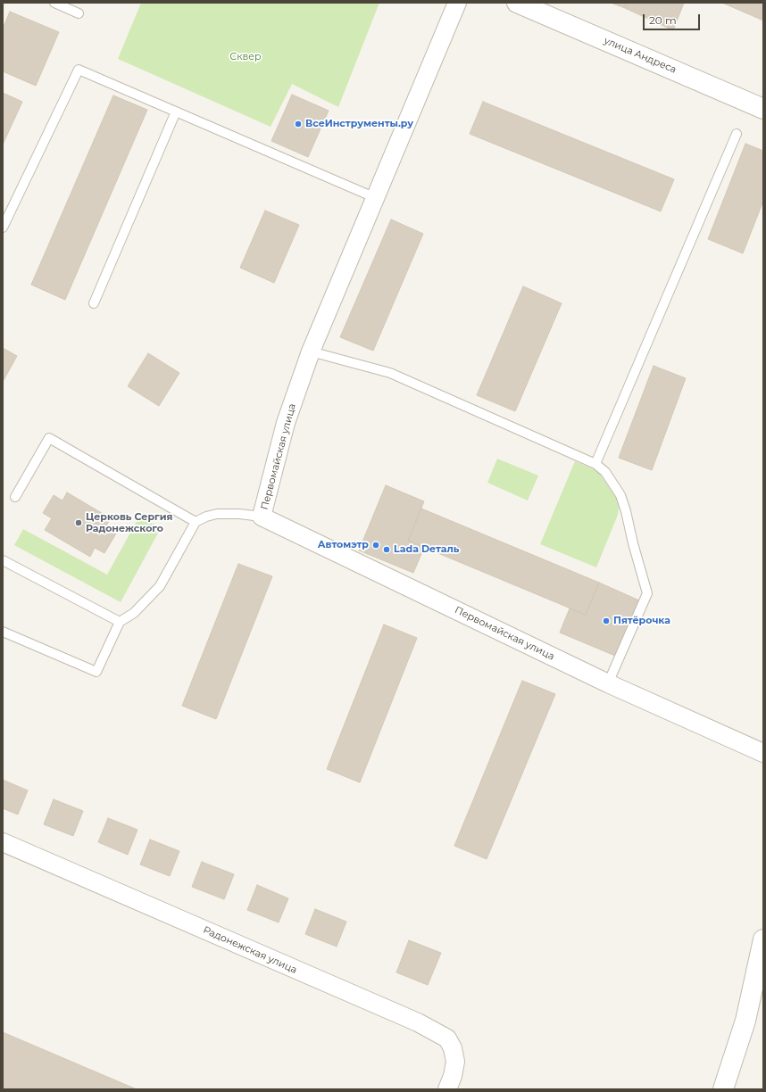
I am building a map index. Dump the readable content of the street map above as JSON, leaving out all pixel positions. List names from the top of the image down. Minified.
{"streets":{"street":["улица Андреса","Первомайская улица","Радонежская улица"]},"parks":["Сквер"],"places":["ВсеИнструменты.ру","Церковь Сергия Радонежского","Автомэтр","Lada Dеталь","Пятёрочка"],"scale_bar":"20 m"}
